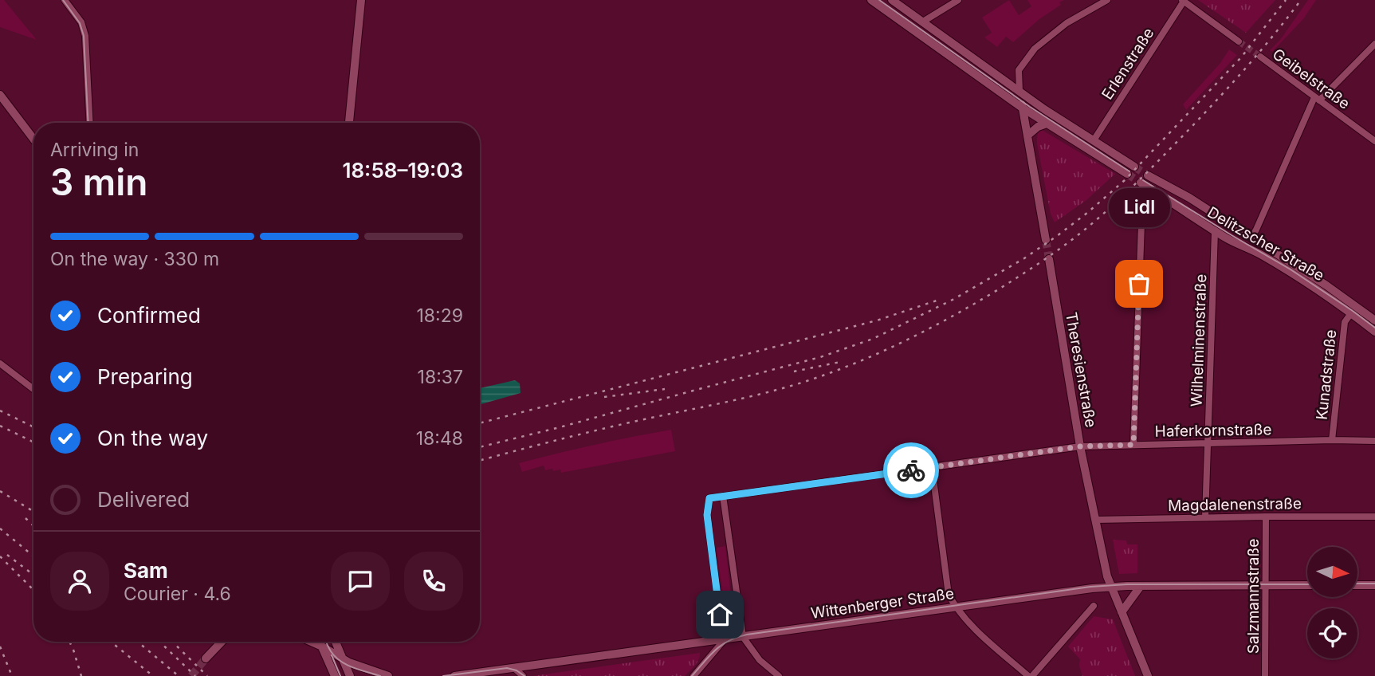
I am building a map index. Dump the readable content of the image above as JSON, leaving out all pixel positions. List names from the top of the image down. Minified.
{"streets":{"main road":["Delitzscher Straße","Theresienstraße","Wittenberger Straße"],"street":["Erlenstraße","Geibelstraße","Wilhelminenstraße","Kunadstraße","Haferkornstraße","Magdalenenstraße","Salzmannstraße"]},"crossings":[["Delitzscher Straße","Wilhelminenstraße"],["Delitzscher Straße","Kunadstraße"],["Wilhelminenstraße","Haferkornstraße"],["Wilhelminenstraße","Magdalenenstraße"],["Theresienstraße","Haferkornstraße"],["Theresienstraße","Magdalenenstraße"],["Theresienstraße","Wittenberger Straße"],["Kunadstraße","Haferkornstraße"],["Magdalenenstraße","Salzmannstraße"],["Salzmannstraße","Wittenberger Straße"]],"places":["Lidl"],"north":"right","page":{"heading":["3 min","Arriving in","18:58–19:03"],"panel":["Sam","Courier · 4.6"],"bubble":"Lidl","bar":"On the way · 330 m","list":[["Confirmed","18:29"],["Preparing","18:37"],["On the way","18:48"],"Delivered"]}}
